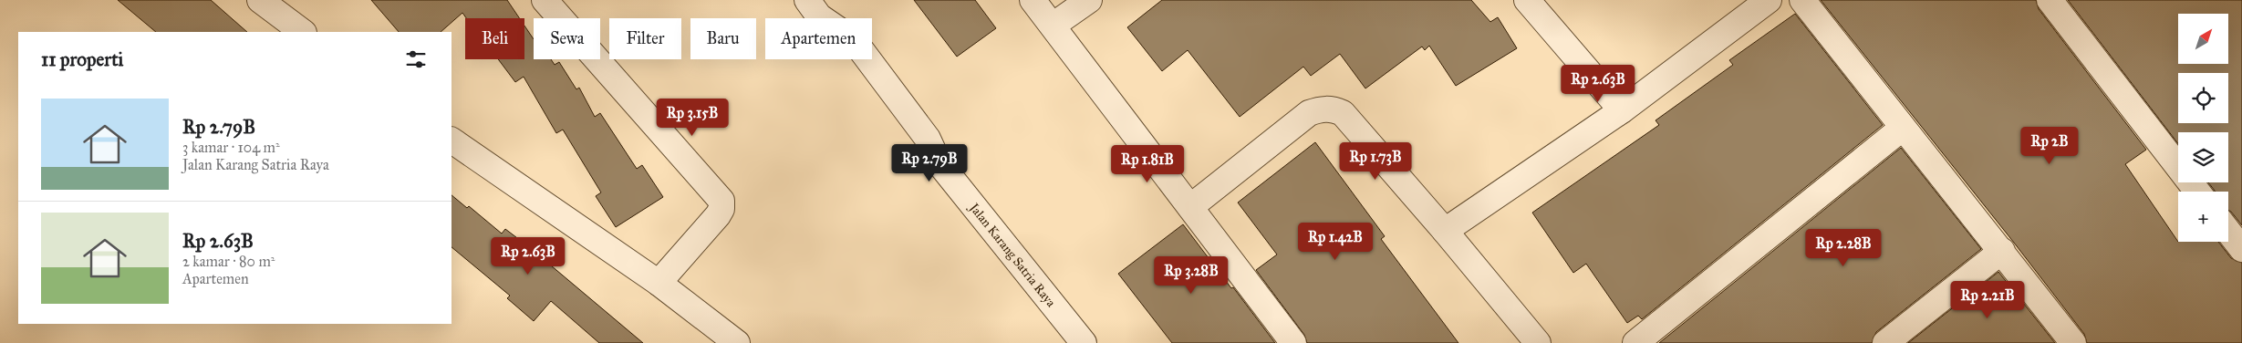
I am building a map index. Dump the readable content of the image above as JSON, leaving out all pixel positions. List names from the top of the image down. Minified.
{"streets":{"street":["Jalan Karang Satria Raya"]},"north":"top right","page":{"map_buttons":"+","chip":["Beli","Sewa","Filter","Baru","Apartemen"],"heading":"11 properti","price":["Rp 2.63B","Rp 3.15B","Rp 2B","Rp 1.73B","Rp 2.79B","Rp 1.81B","Rp 1.42B","Rp 2.28B","Rp 2.63B","Rp 3.28B","Rp 2.21B"],"list":[{"name":"Rp 2.79B","note":"3 kamar · 104 m² · Jalan Karang Satria Raya"},{"name":"Rp 2.63B","note":"2 kamar · 80 m² · Apartemen"}]}}
